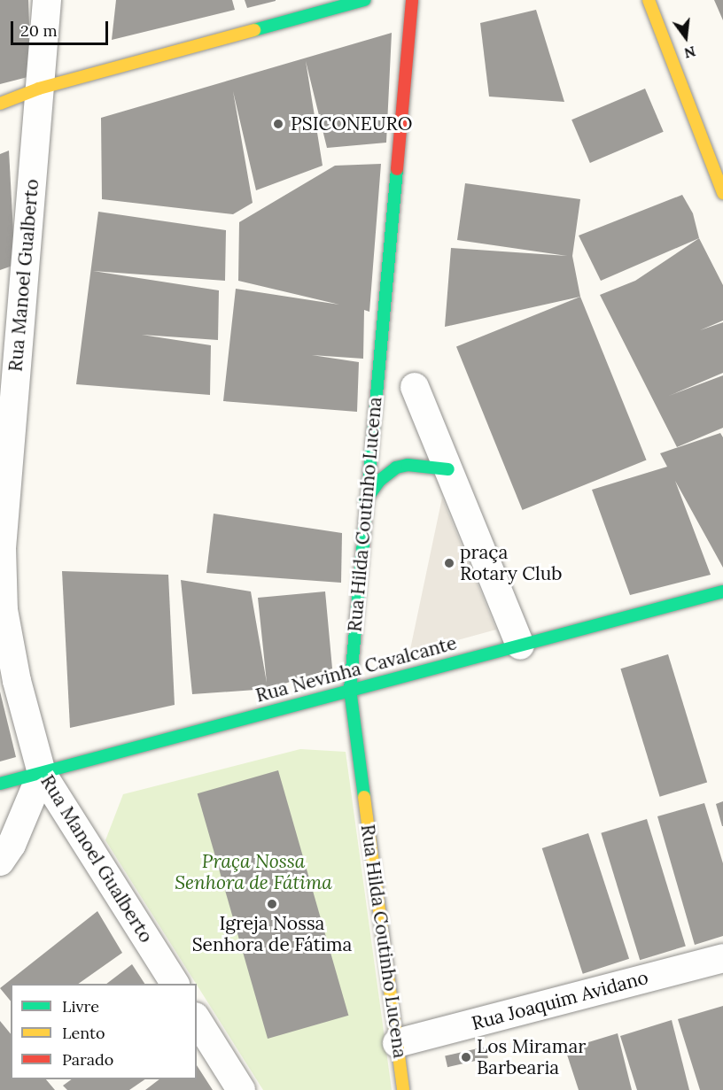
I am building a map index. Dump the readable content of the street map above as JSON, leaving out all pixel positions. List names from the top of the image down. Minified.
{"streets":{"main road":["Rua Hilda Coutinho Lucena","Rua Nevinha Cavalcante"],"street":["Rua Manoel Gualberto","Rua Joaquim Avidano"]},"crossings":[["Rua Manoel Gualberto","Rua Nevinha Cavalcante"],["Rua Hilda Coutinho Lucena","Rua Nevinha Cavalcante"],["Rua Hilda Coutinho Lucena","Rua Joaquim Avidano"]],"parks":["Praça Nossa Senhora de Fátima"],"places":["PSICONEURO","praça Rotary Club","Igreja Nossa Senhora de Fátima","Los Miramar Barbearia"],"legend":["Livre","Lento","Parado"],"scale_bar":"20 m","north":"bottom"}
